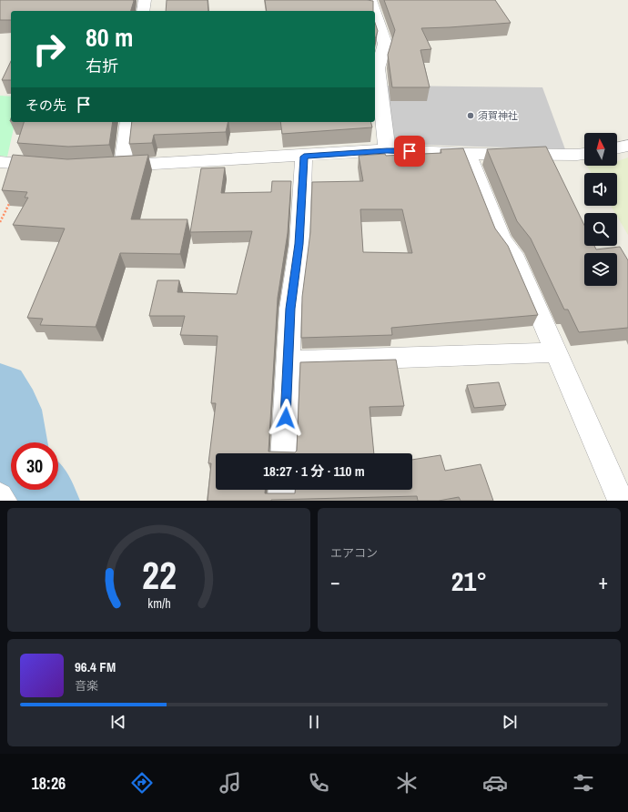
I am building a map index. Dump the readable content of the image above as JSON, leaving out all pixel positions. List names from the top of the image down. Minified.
{"places":["須賀神社"],"north":"top","page":{"turn":["80 m","右折"],"then":"その先","limit":"30","trip":"18:27 · 1 分 · 110 m","tile":"エアコン","heat":["−","21°","+"],"song":["96.4 FM","音楽"],"tabs":"18:26","gauge":["22","km/h"]}}
